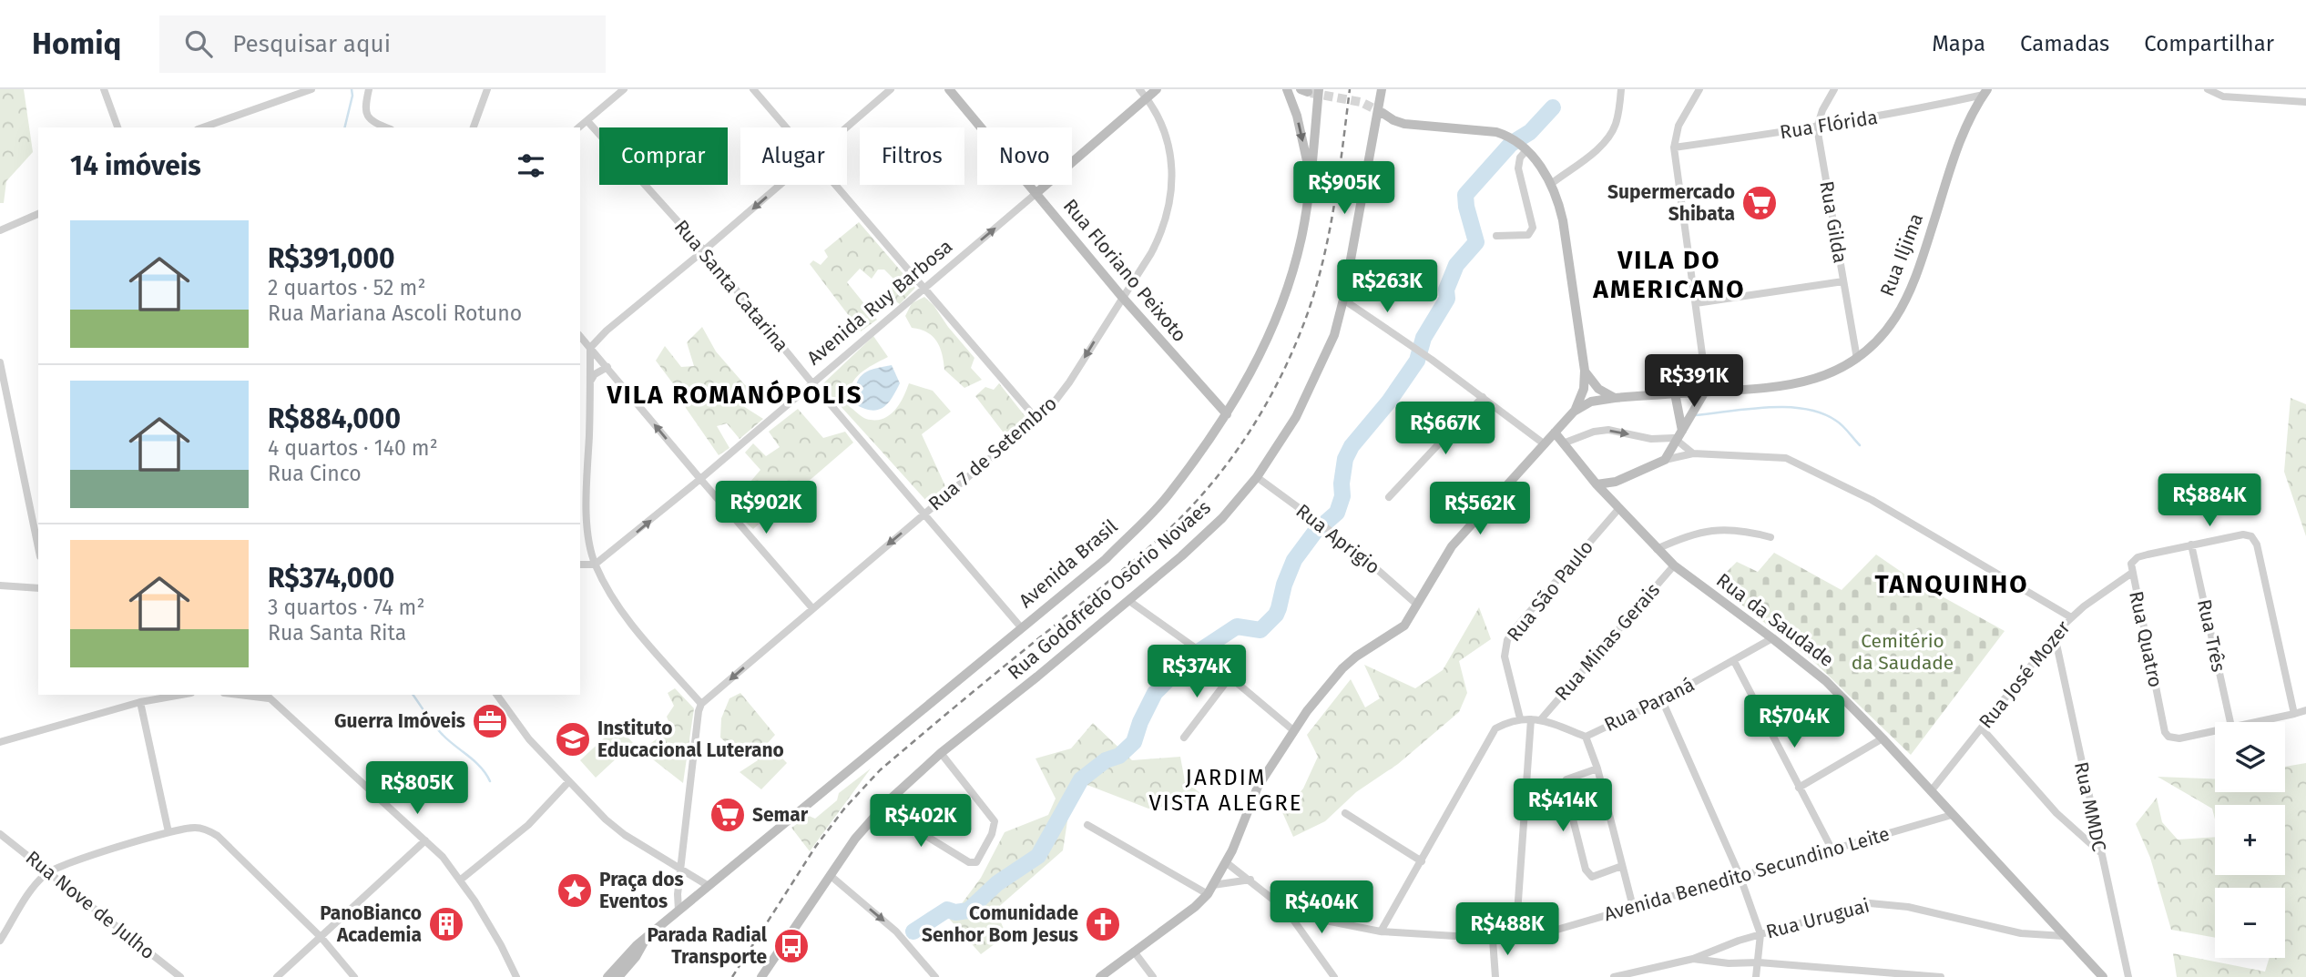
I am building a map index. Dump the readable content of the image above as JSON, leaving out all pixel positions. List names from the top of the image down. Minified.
{"streets":{"main road":["Rua Iljima","Rua Floriano Peixoto","Avenida Ruy Barbosa","Avenida Brasil","Rua Godofredo Osório Novaes","Rua da Saudade"],"street":["Rua Flórida","Rua Gilda","Rua Santa Catarina","Rua 7 de Setembro","Rua Aprigio","Rua São Paulo","Rua Três","Rua Quatro","Rua Minas Gerais","Rua José Mozer","Rua Paraná","Rua MMDC","Avenida Benedito Secundino Leite","Rua Nove de Julho","Rua Uruguai"]},"crossings":[["Rua Flórida","Rua Gilda"],["Rua Flórida","Rua Iljima"],["Rua Gilda","Rua Iljima"],["Rua Iljima","Rua Aprigio"],["Rua Iljima","Rua da Saudade"],["Rua Iljima","Avenida Benedito Secundino Leite"],["Rua Floriano Peixoto","Avenida Ruy Barbosa"],["Rua Floriano Peixoto","Rua 7 de Setembro"],["Rua Floriano Peixoto","Avenida Brasil"],["Rua Santa Catarina","Avenida Ruy Barbosa"],["Rua Santa Catarina","Rua 7 de Setembro"],["Rua Santa Catarina","Avenida Brasil"],["Avenida Ruy Barbosa","Rua 7 de Setembro"],["Rua Aprigio","Rua Godofredo Osório Novaes"],["Rua São Paulo","Rua da Saudade"],["Rua São Paulo","Rua Paraná"],["Rua da Saudade","Rua Minas Gerais"],["Rua da Saudade","Rua José Mozer"],["Rua da Saudade","Rua Paraná"],["Rua da Saudade","Avenida Benedito Secundino Leite"],["Rua da Saudade","Rua Uruguai"],["Rua Três","Rua Quatro"],["Rua Quatro","Rua José Mozer"],["Rua Minas Gerais","Rua Paraná"],["Rua José Mozer","Rua MMDC"]],"one_way":["Avenida Ruy Barbosa","Rua 7 de Setembro"],"districts":["VILA DO AMERICANO","VILA ROMANÓPOLIS","TANQUINHO","JARDIM VISTA ALEGRE"],"parks":["Cemitério da Saudade"],"places":{"supermarket":["Supermercado Shibata","Semar"],"office":["Guerra Imóveis"],"school or university":["Instituto Educacional Luterano"],"place":["Praça dos Eventos"],"building":["PanoBianco Academia"],"church":["Comunidade Senhor Bom Jesus"],"bus stop":["Parada Radial Transporte"]},"page":{"header":"Homiq","search":"Pesquisar aqui","nav":["Mapa","Camadas","Compartilhar"],"chip":["Comprar","Alugar","Filtros","Novo"],"heading":"14 imóveis","price":["R$905K","R$263K","R$391K","R$667K","R$884K","R$902K","R$562K","R$374K","R$704K","R$805K","R$414K","R$402K","R$404K","R$488K"],"list":[{"name":"R$391,000","note":"2 quartos · 52 m² · Rua Mariana Ascoli Rotuno"},{"name":"R$884,000","note":"4 quartos · 140 m² · Rua Cinco"},{"name":"R$374,000","note":"3 quartos · 74 m² · Rua Santa Rita"}],"map_buttons":["+","−"]}}
